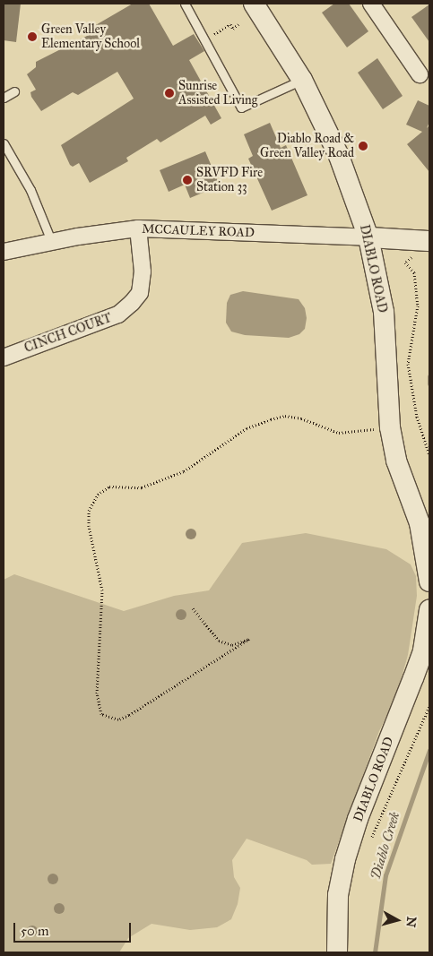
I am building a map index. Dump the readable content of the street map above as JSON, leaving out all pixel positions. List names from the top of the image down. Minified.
{"streets":{"street":["MCCAULEY ROAD","DIABLO ROAD","CINCH COURT"]},"crossings":[["MCCAULEY ROAD","DIABLO ROAD"],["MCCAULEY ROAD","CINCH COURT"]],"water":["Diablo Creek"],"places":["Green Valley Elementary School","Sunrise Assisted Living","Diablo Road & Green Valley Road","SRVFD Fire Station 33"],"scale_bar":"50 m","north":"right"}
